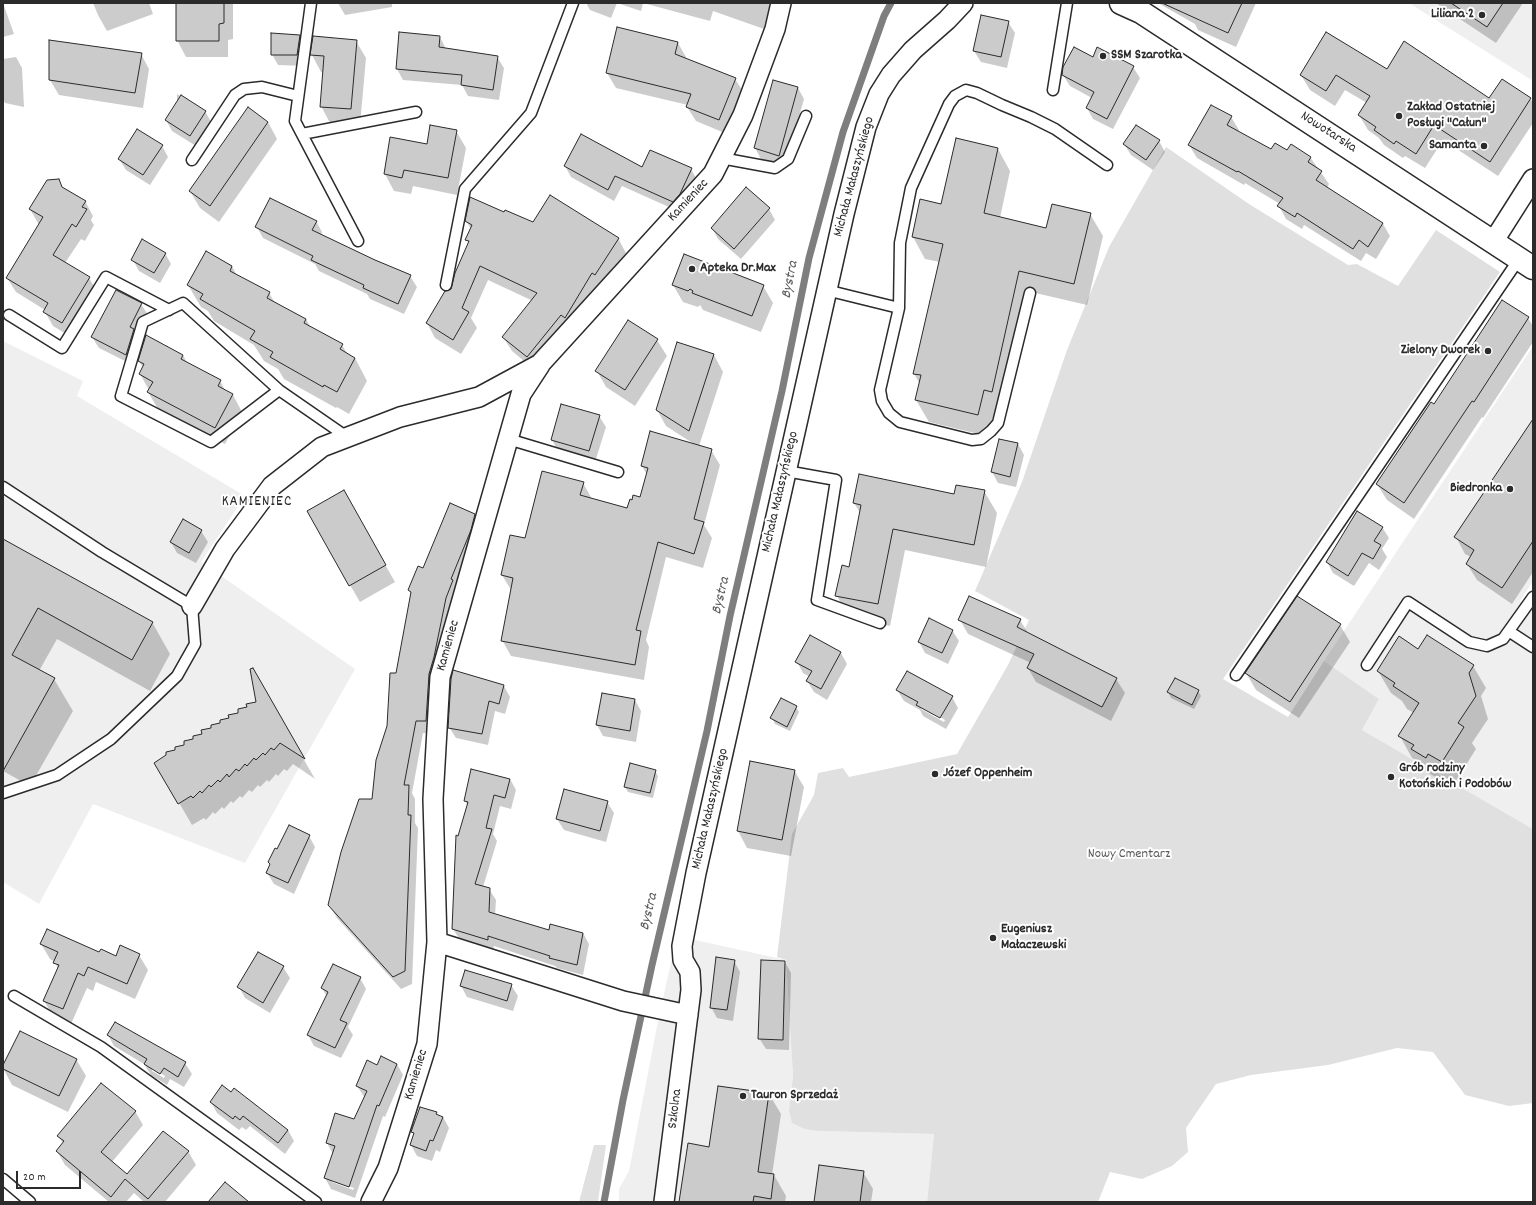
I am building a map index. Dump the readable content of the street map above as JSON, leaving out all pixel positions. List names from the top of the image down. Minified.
{"streets":{"main road":["Nowotarska"],"street":["Michała Małaszyńskiego","Kamieniec","Szkolna"]},"crossings":[["Michała Małaszyńskiego","Szkolna"]],"districts":["KAMIENIEC"],"water":["Bystra"],"parks":["Nowy Cmentarz"],"places":["Liliana 2","SSM Szarotka","Zakład Ostatniej Posługi \"Całun\"","Samanta","Apteka Dr.Max","Zielony Dworek","Biedronka","Józef Oppenheim","Grób rodziny Kotońskich i Podobów","Eugeniusz Małaczewski","Tauron Sprzedaż"],"scale_bar":"20 m"}
